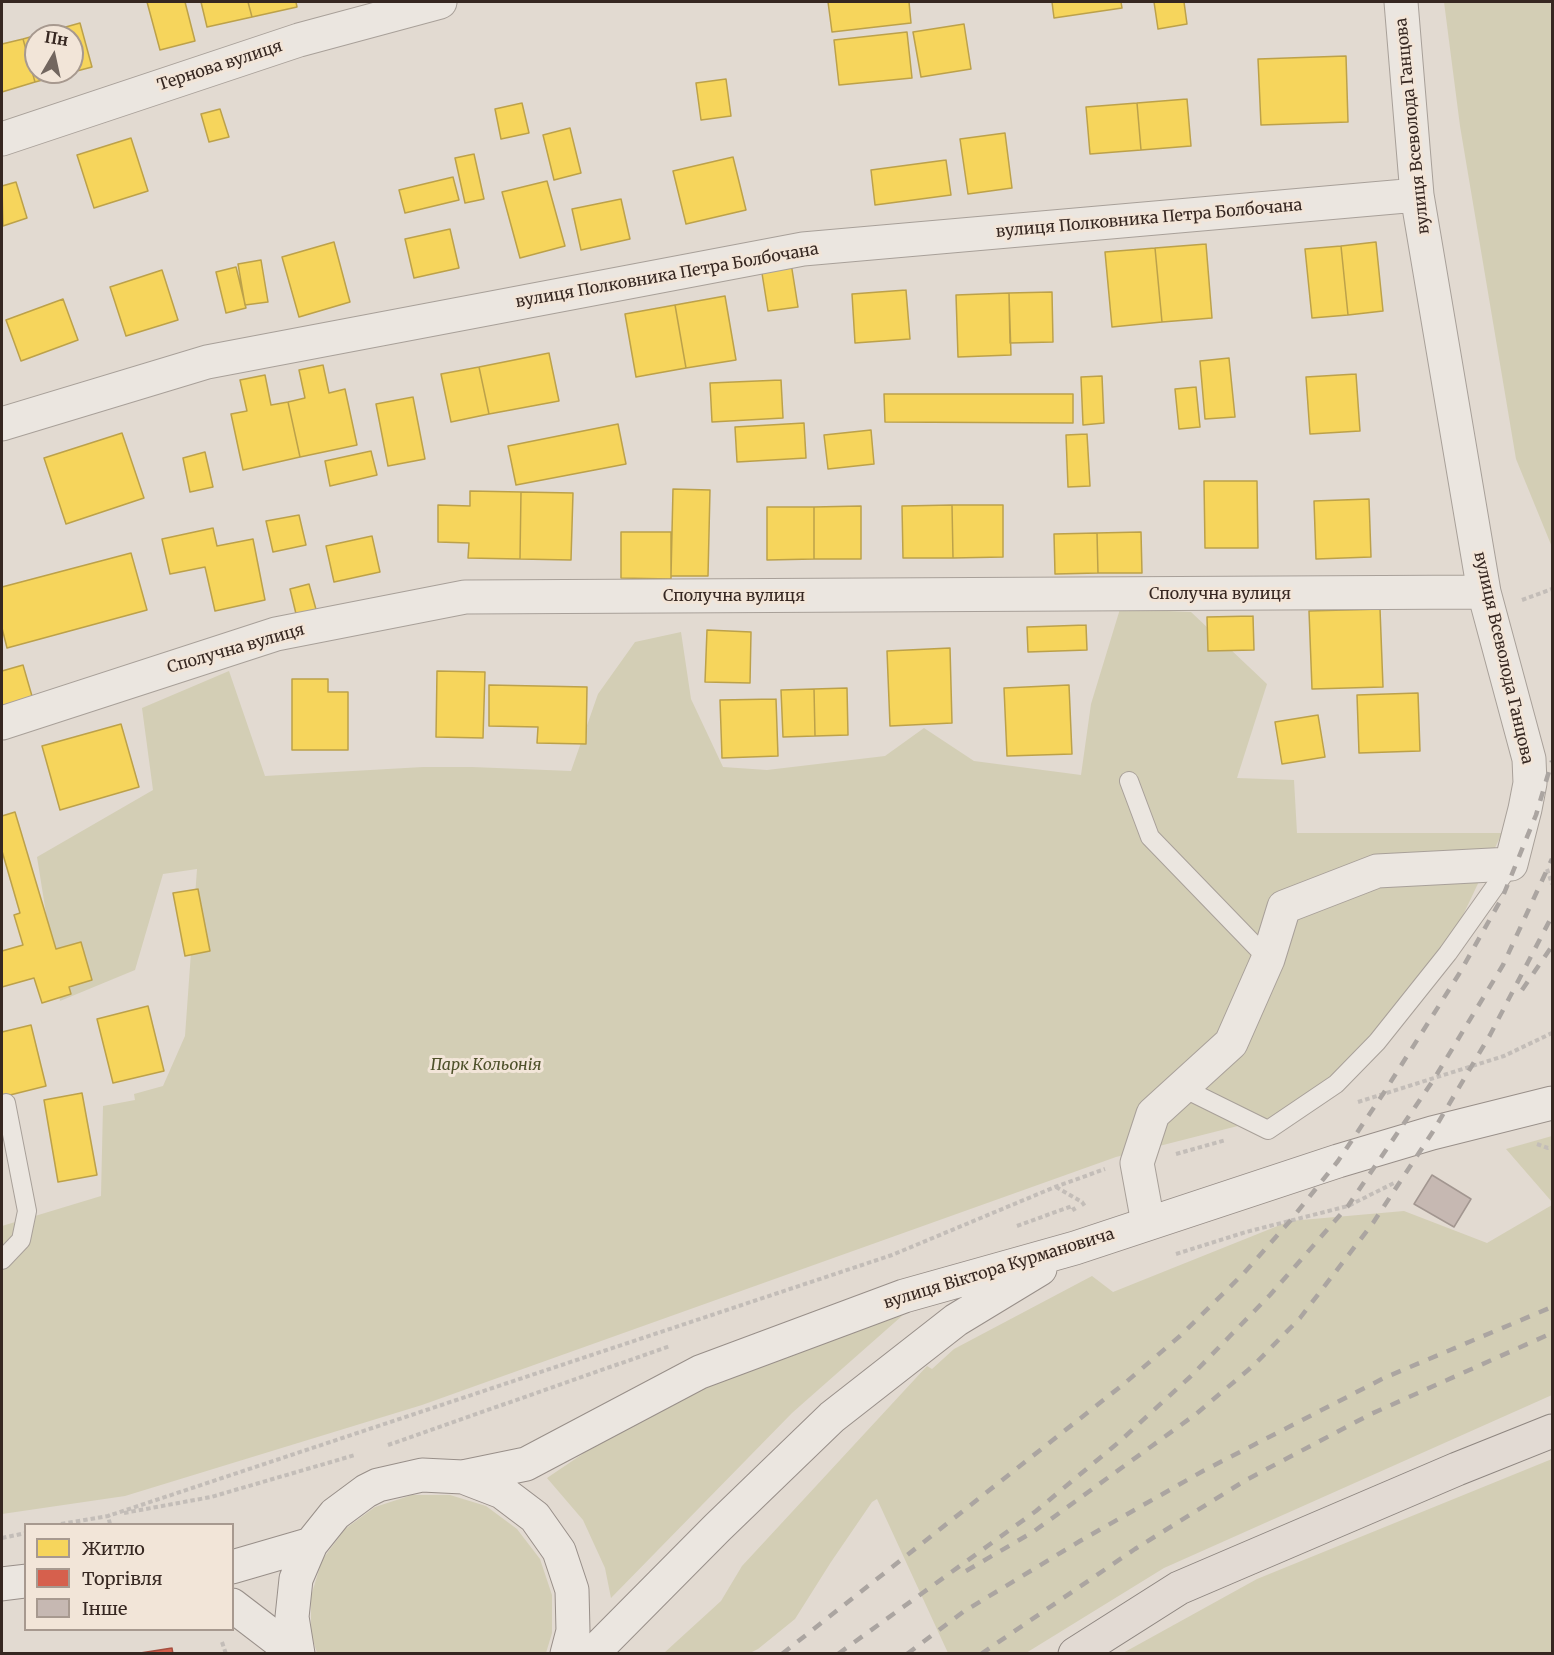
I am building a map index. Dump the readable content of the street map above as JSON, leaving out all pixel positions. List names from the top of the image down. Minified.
{"streets":{"street":["Тернова вулиця","вулиця Всеволода Ганцова","вулиця Полковника Петра Болбочана","Сполучна вулиця","вулиця Віктора Курмановича"]},"crossings":[["вулиця Всеволода Ганцова","вулиця Полковника Петра Болбочана"],["вулиця Всеволода Ганцова","Сполучна вулиця"]],"parks":["Парк Кольонія"],"legend":["Житло","Торгівля","Інше"],"north":"top"}
